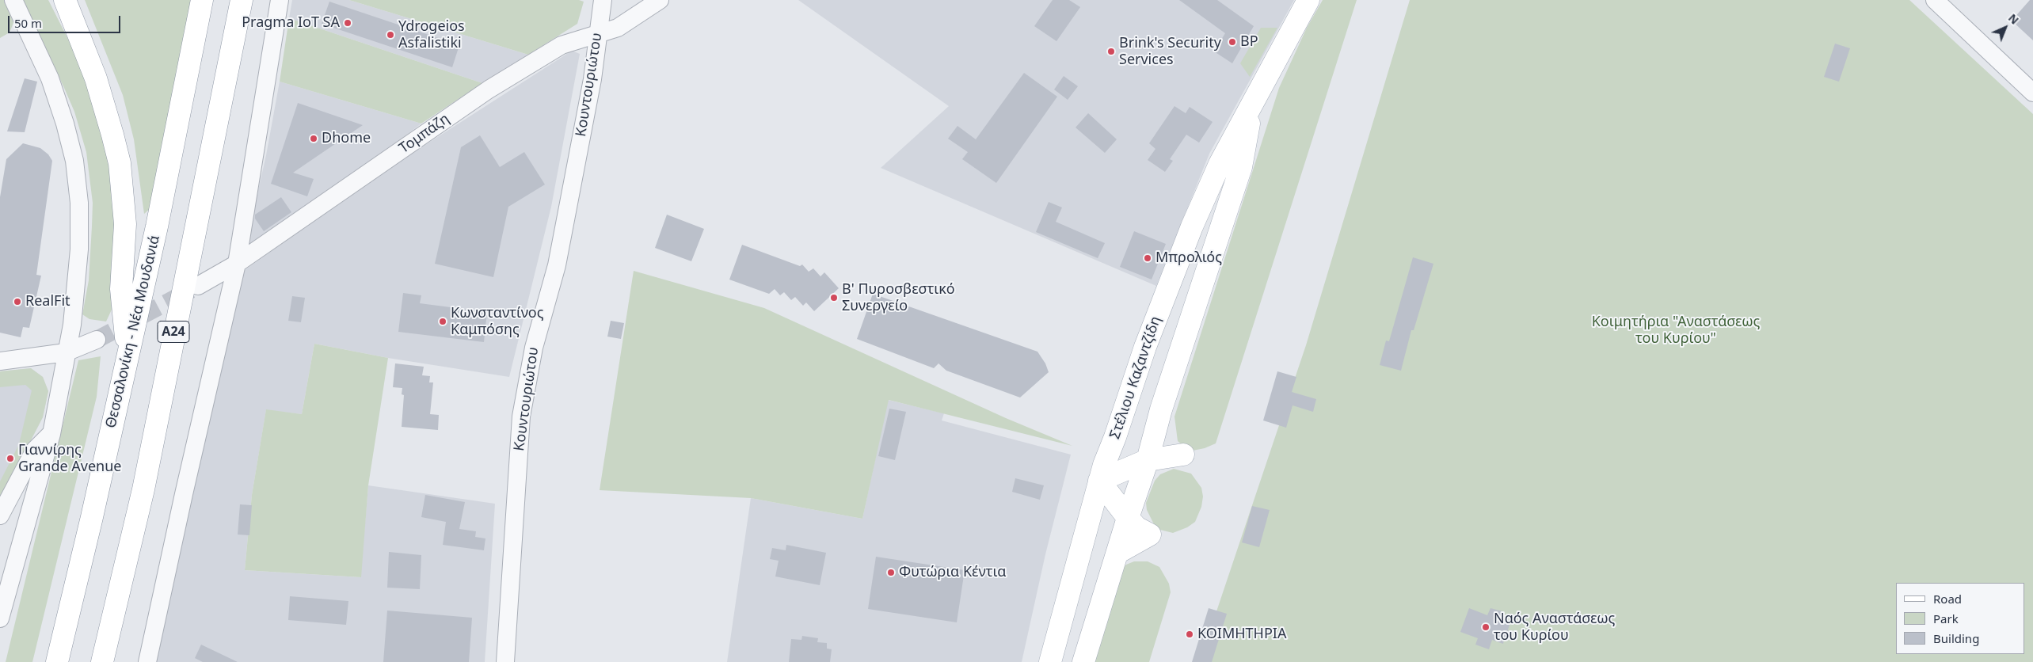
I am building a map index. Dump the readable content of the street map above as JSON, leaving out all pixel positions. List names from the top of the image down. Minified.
{"streets":{"main road":["Θεσσαλονίκη - Νέα Μουδανιά","Α24","Στέλιου Καζαντζίδη"],"street":["Κουντουριώτου","Τομπάζη"]},"crossings":[["Κουντουριώτου","Τομπάζη"]],"parks":["Κοιμητήρια \"Αναστάσεως του Κυρίου\""],"places":["Pragma IoT SA","Ydrogeios Asfalistiki","BP","Brink's Security Services","Dhome","Μπρολιός","Β' Πυροσβεστικό Συνεργείο","RealFit","Κωνσταντίνος Καμπόσης","Γιαννίρης Grande Avenue","Φυτώρια Κέντια","Ναός Αναστάσεως του Κυρίου","ΚΟΙΜΗΤΗΡΙΑ"],"legend":["Road","Park","Building"],"scale_bar":"50 m","north":"top right"}
